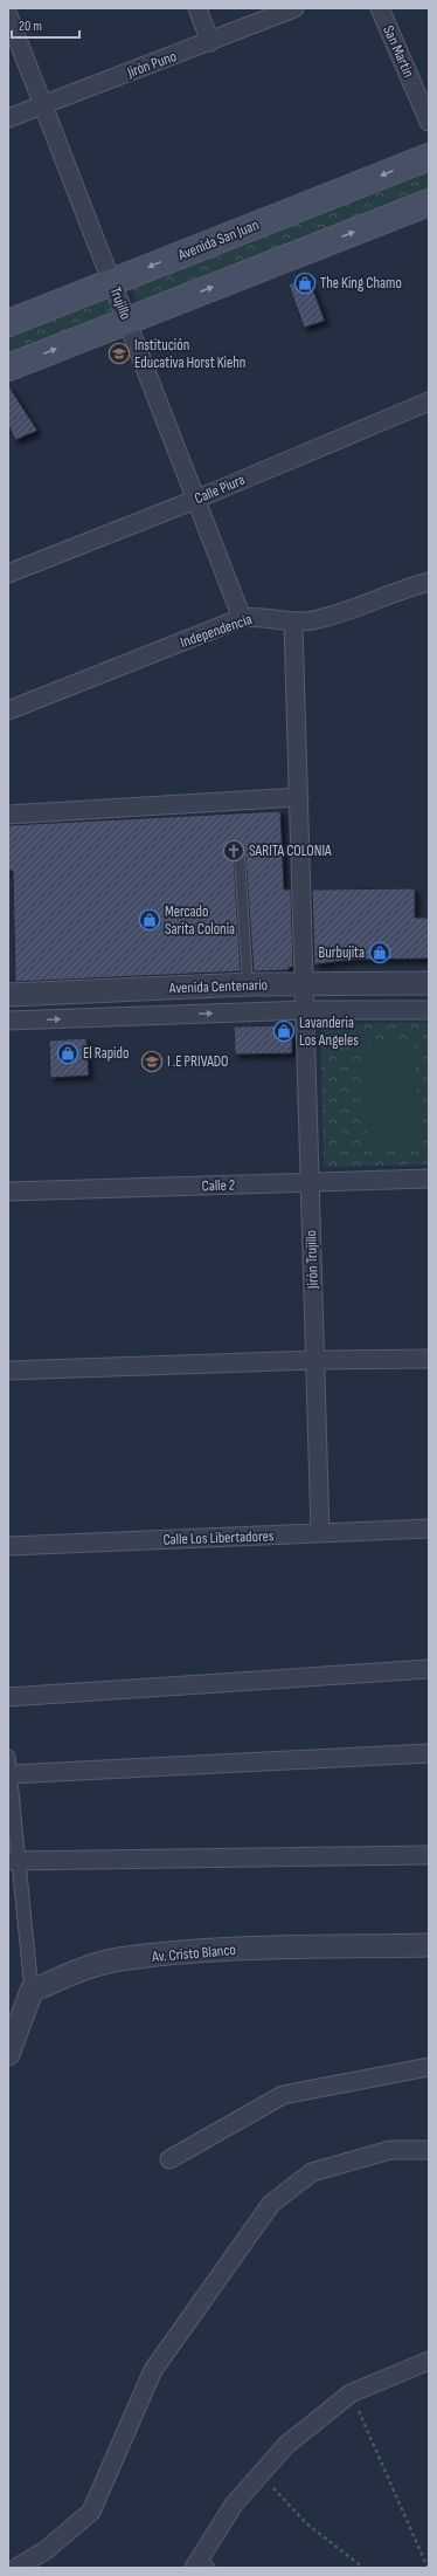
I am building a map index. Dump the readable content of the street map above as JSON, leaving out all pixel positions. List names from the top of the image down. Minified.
{"streets":{"main road":["Avenida San Juan"],"street":["San Martín","Jirón Puno","Trujillo","Calle Piura","Independencia","Avenida Centenario","Calle 2","Jirón Trujillo","Calle Los Libertadores","Av. Cristo Blanco"]},"crossings":[["Jirón Puno","Trujillo"],["Avenida San Juan","Trujillo"],["Trujillo","Calle Piura"],["Trujillo","Independencia"],["Independencia","Jirón Trujillo"],["Avenida Centenario","Jirón Trujillo"],["Calle 2","Jirón Trujillo"],["Jirón Trujillo","Calle Los Libertadores"]],"places":{"shop":["The King Chamo","Mercado Sarita Colonia","Burbujita","Lavanderia Los Angeles","El Rapido"],"school or university":["Institución Educativa Horst Kiehn","I .E PRIVADO"],"church":["SARITA COLONIA"]},"scale_bar":"20 m"}
